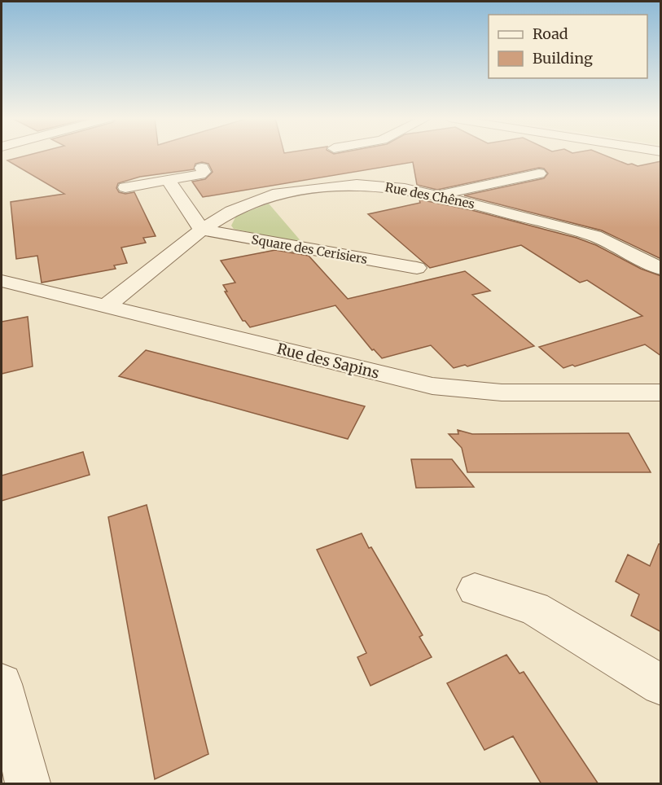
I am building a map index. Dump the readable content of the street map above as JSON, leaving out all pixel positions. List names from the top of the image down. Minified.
{"streets":{"street":["Rue des Chênes","Square des Cerisiers","Rue des Sapins"]},"crossings":[["Rue des Chênes","Square des Cerisiers"],["Rue des Chênes","Rue des Sapins"]],"legend":["Road","Building"]}
